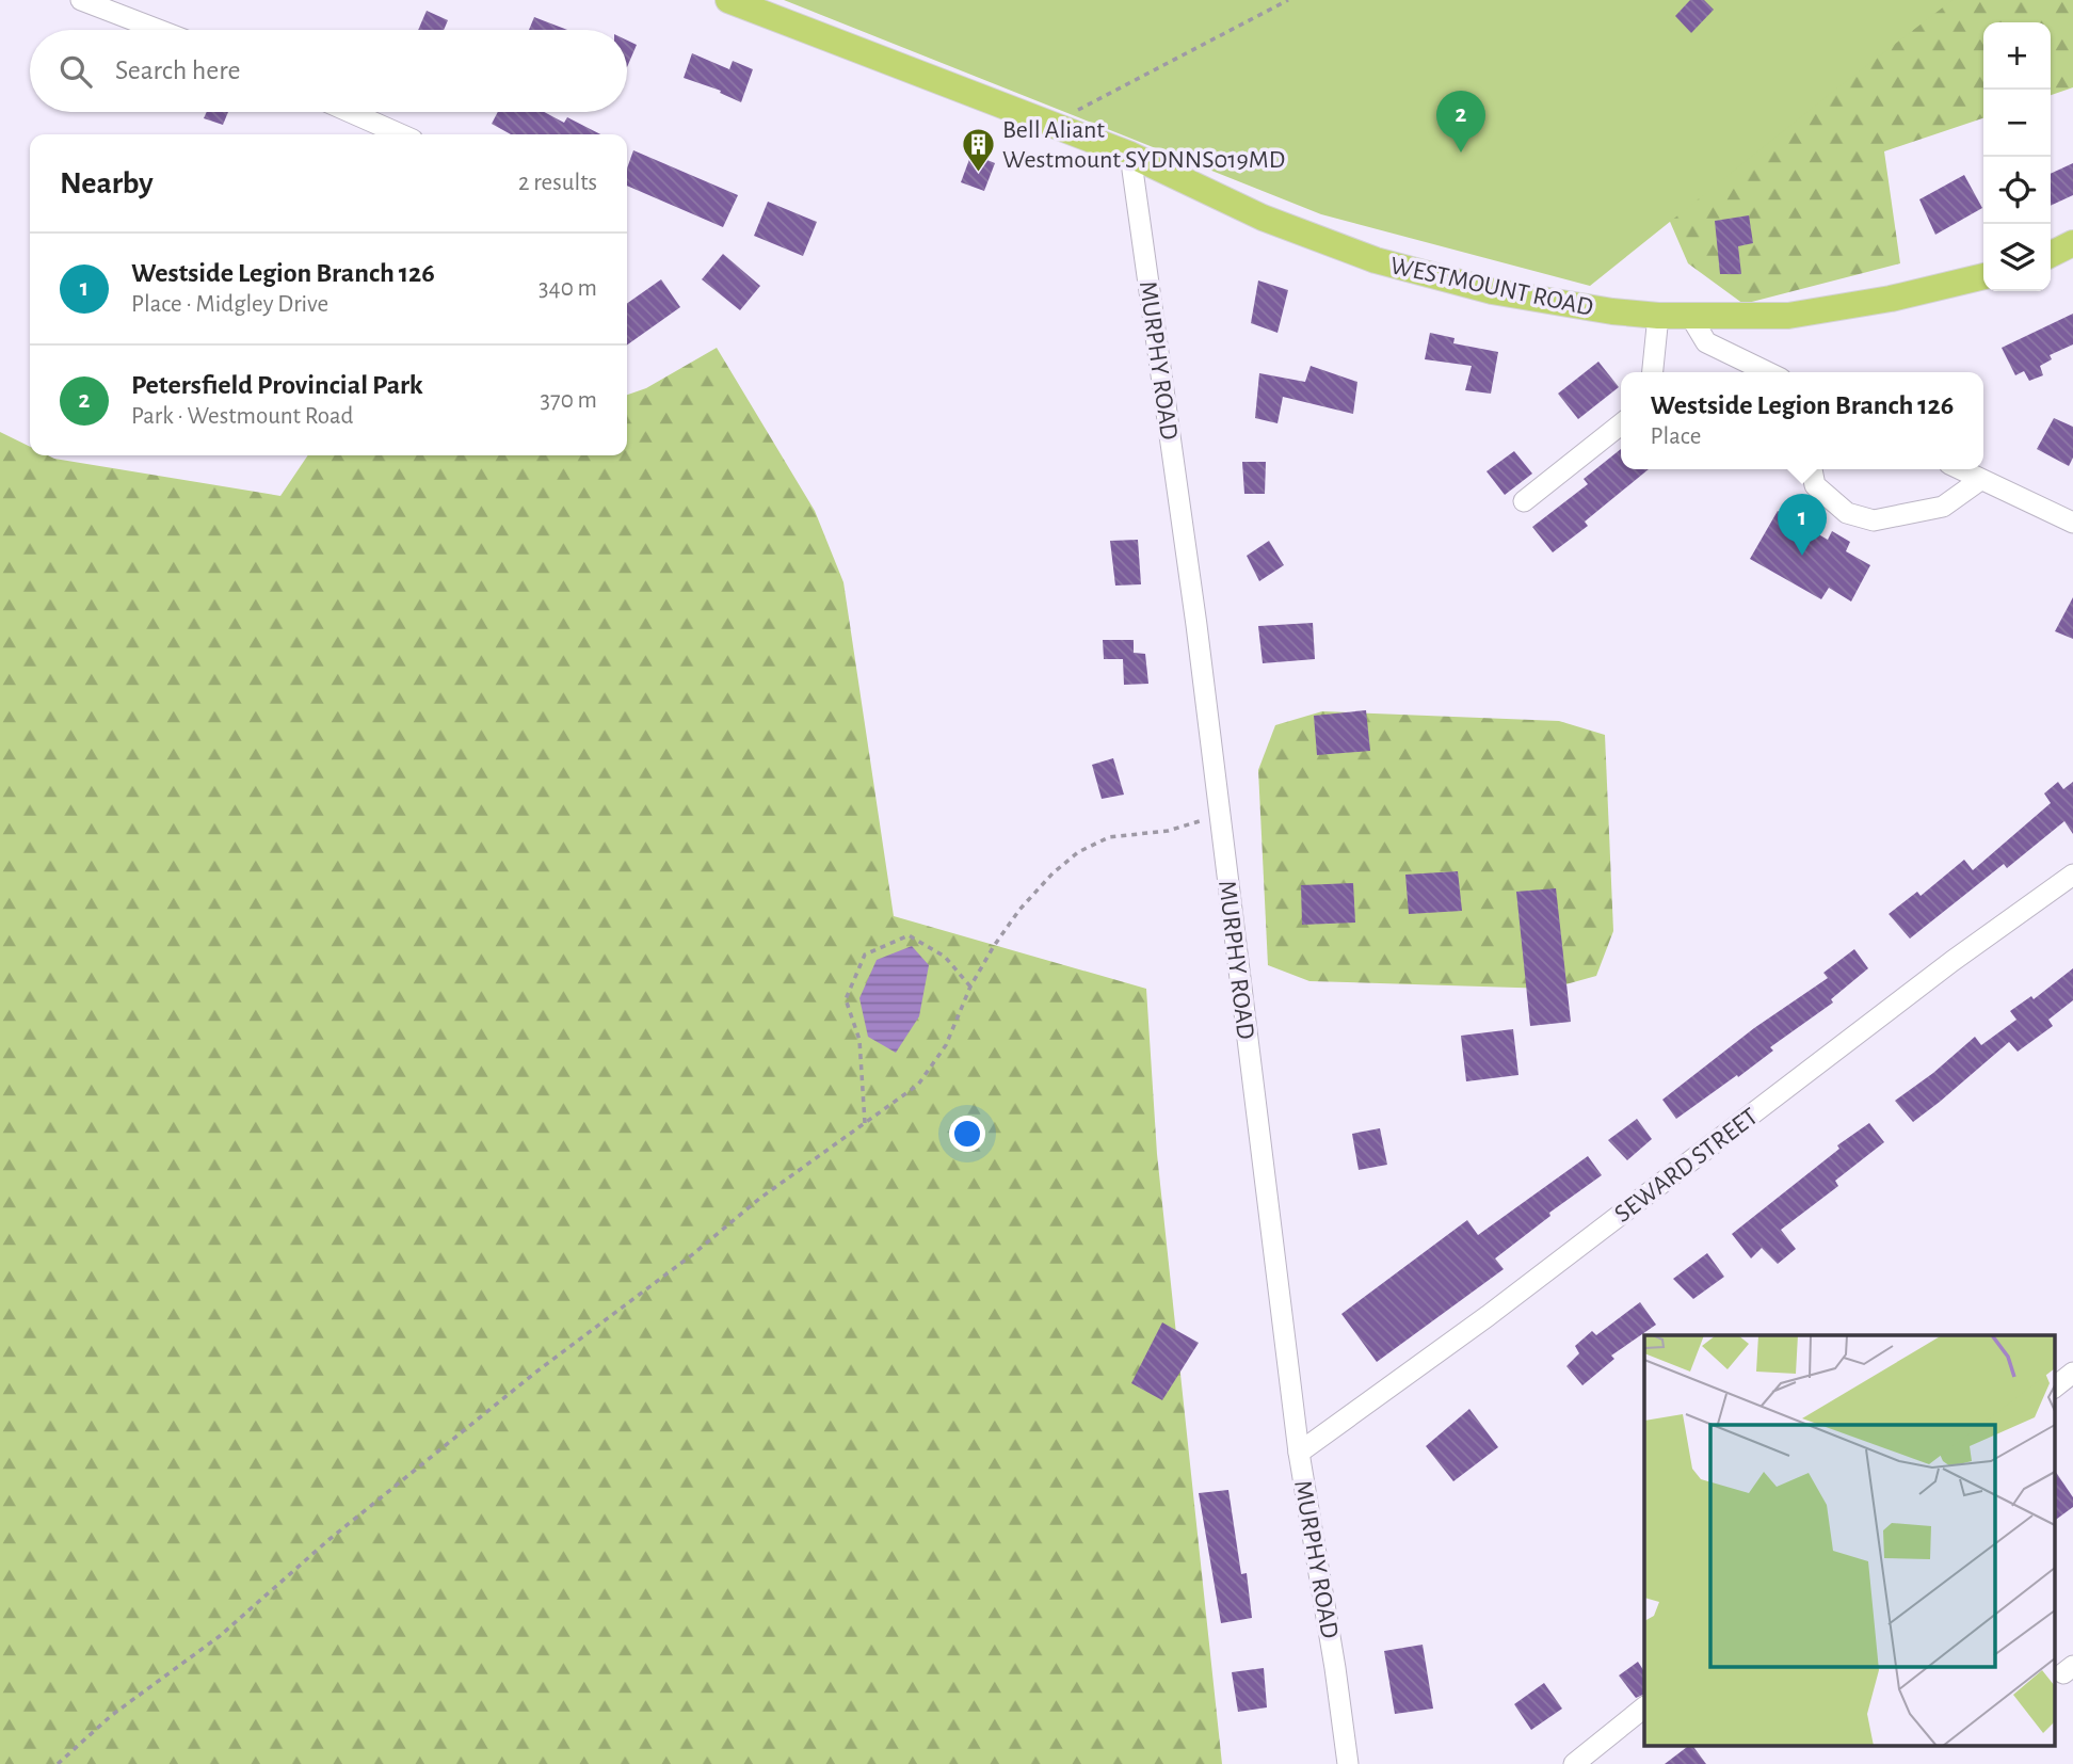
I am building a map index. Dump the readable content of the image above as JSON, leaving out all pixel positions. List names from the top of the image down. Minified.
{"streets":{"main road":["WESTMOUNT ROAD"],"street":["MURPHY ROAD","SEWARD STREET"]},"crossings":[["WESTMOUNT ROAD","MURPHY ROAD"],["MURPHY ROAD","SEWARD STREET"]],"places":{"building":["Bell Aliant Westmount SYDNNS019MD"]},"page":{"map_buttons":["+","−"],"search":"Search here","pins":["2","1"],"heading":["Nearby","2 results"],"list":[{"mark":"1","name":"Westside Legion Branch 126","note":"Place · Midgley Drive","value":"340 m"},{"mark":"2","name":"Petersfield Provincial Park","note":"Park · Westmount Road","value":"370 m"}],"popup":["Westside Legion Branch 126","Place"]}}
